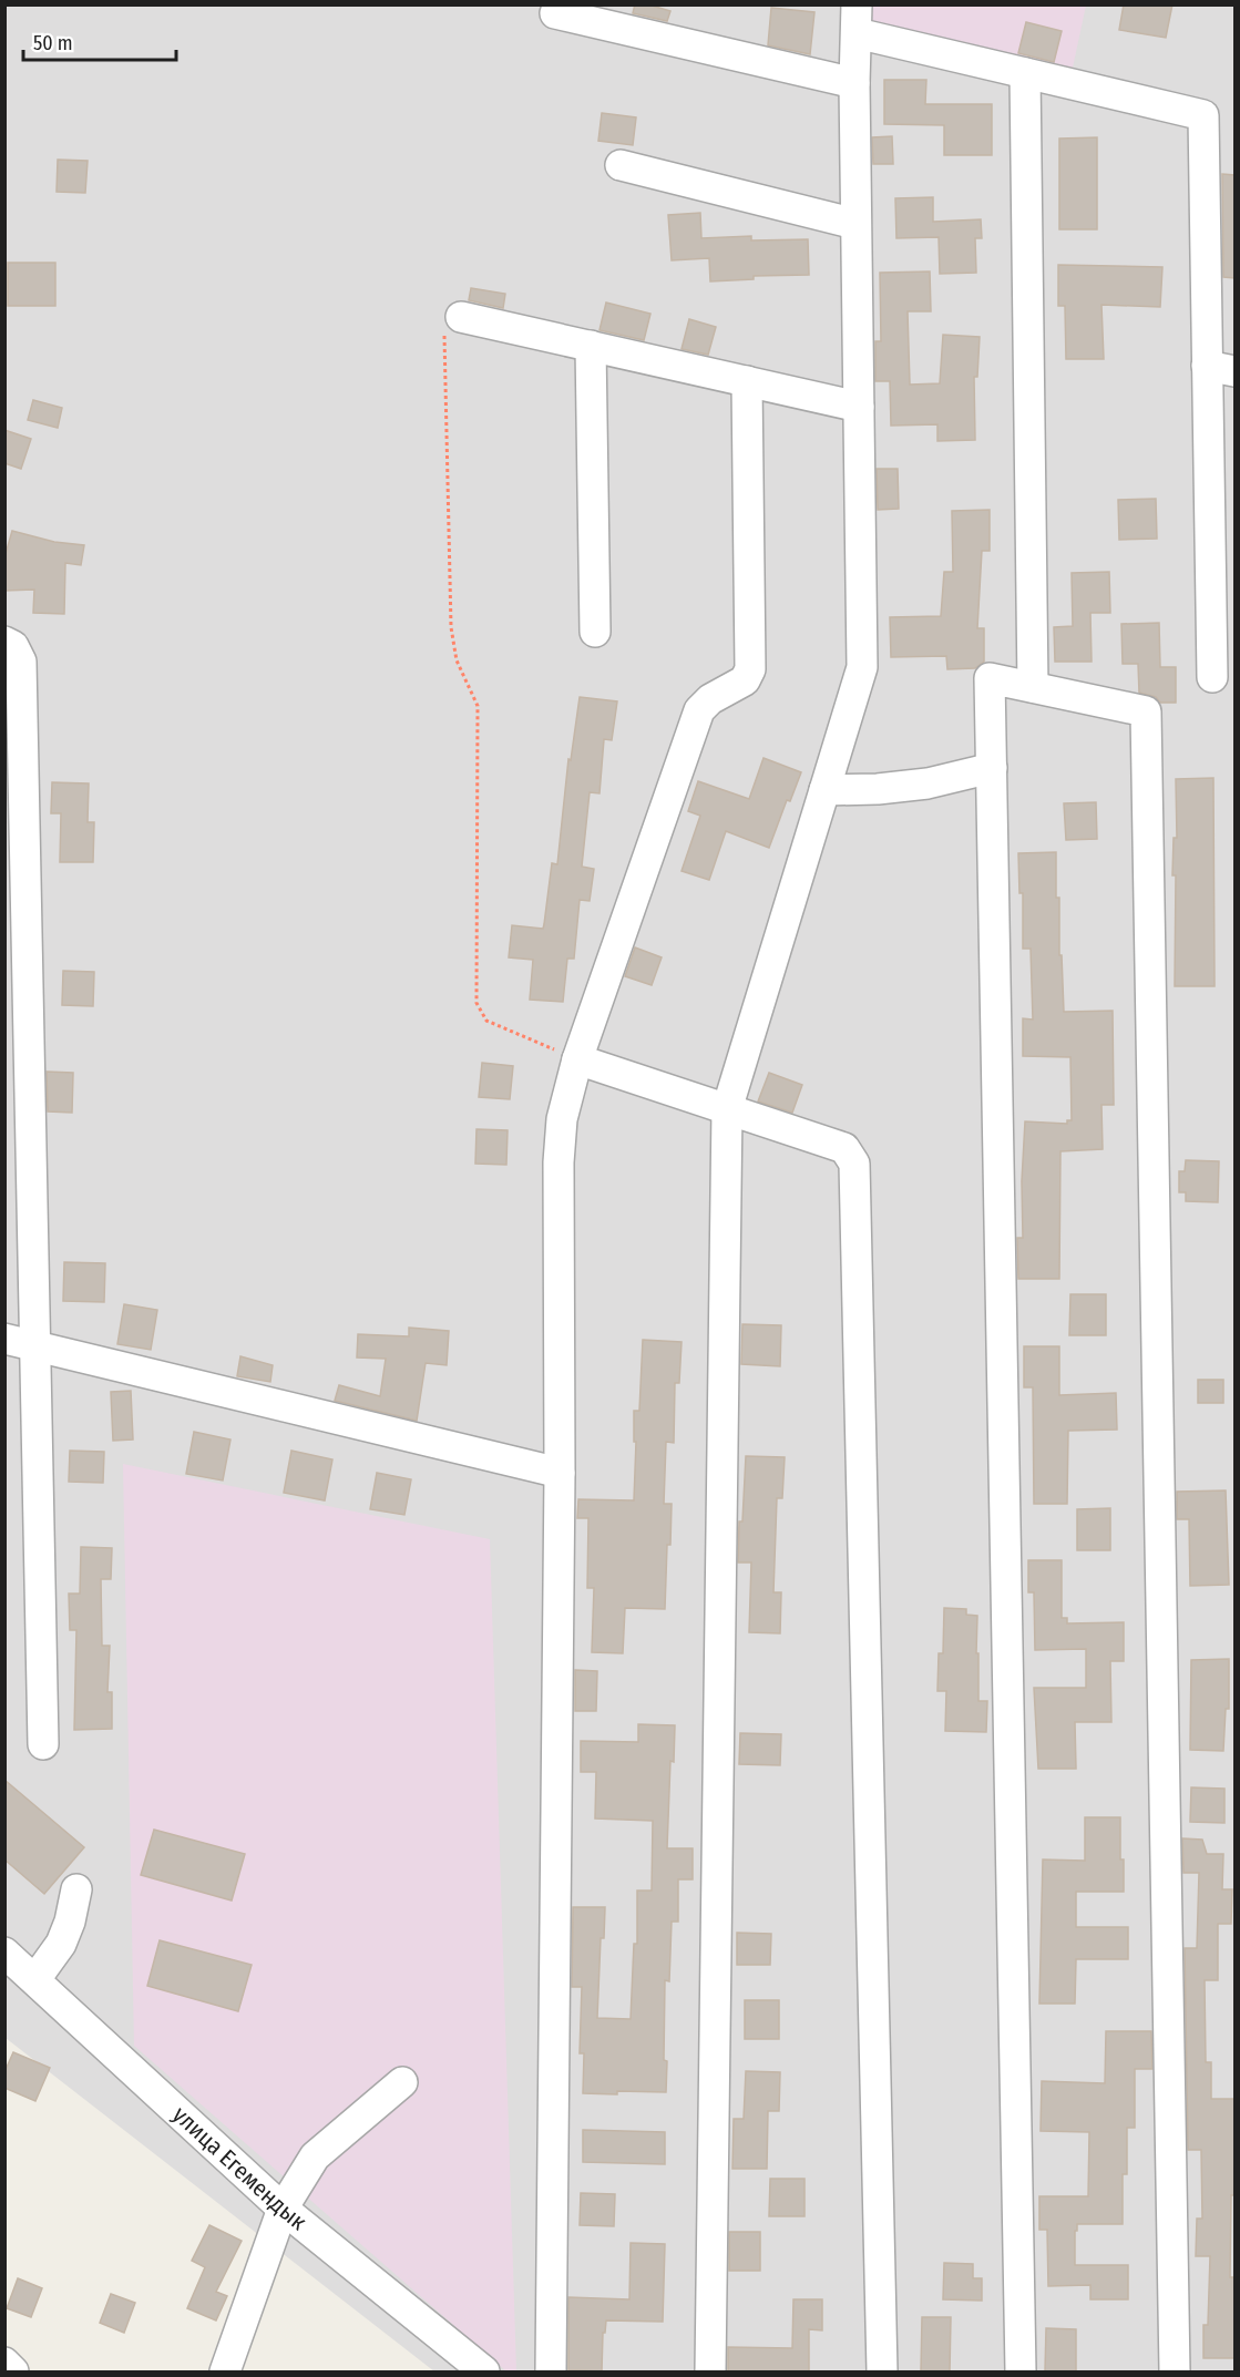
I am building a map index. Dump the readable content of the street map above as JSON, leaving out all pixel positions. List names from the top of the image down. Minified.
{"streets":{"street":["улица Егемендык"]},"scale_bar":"50 m"}
